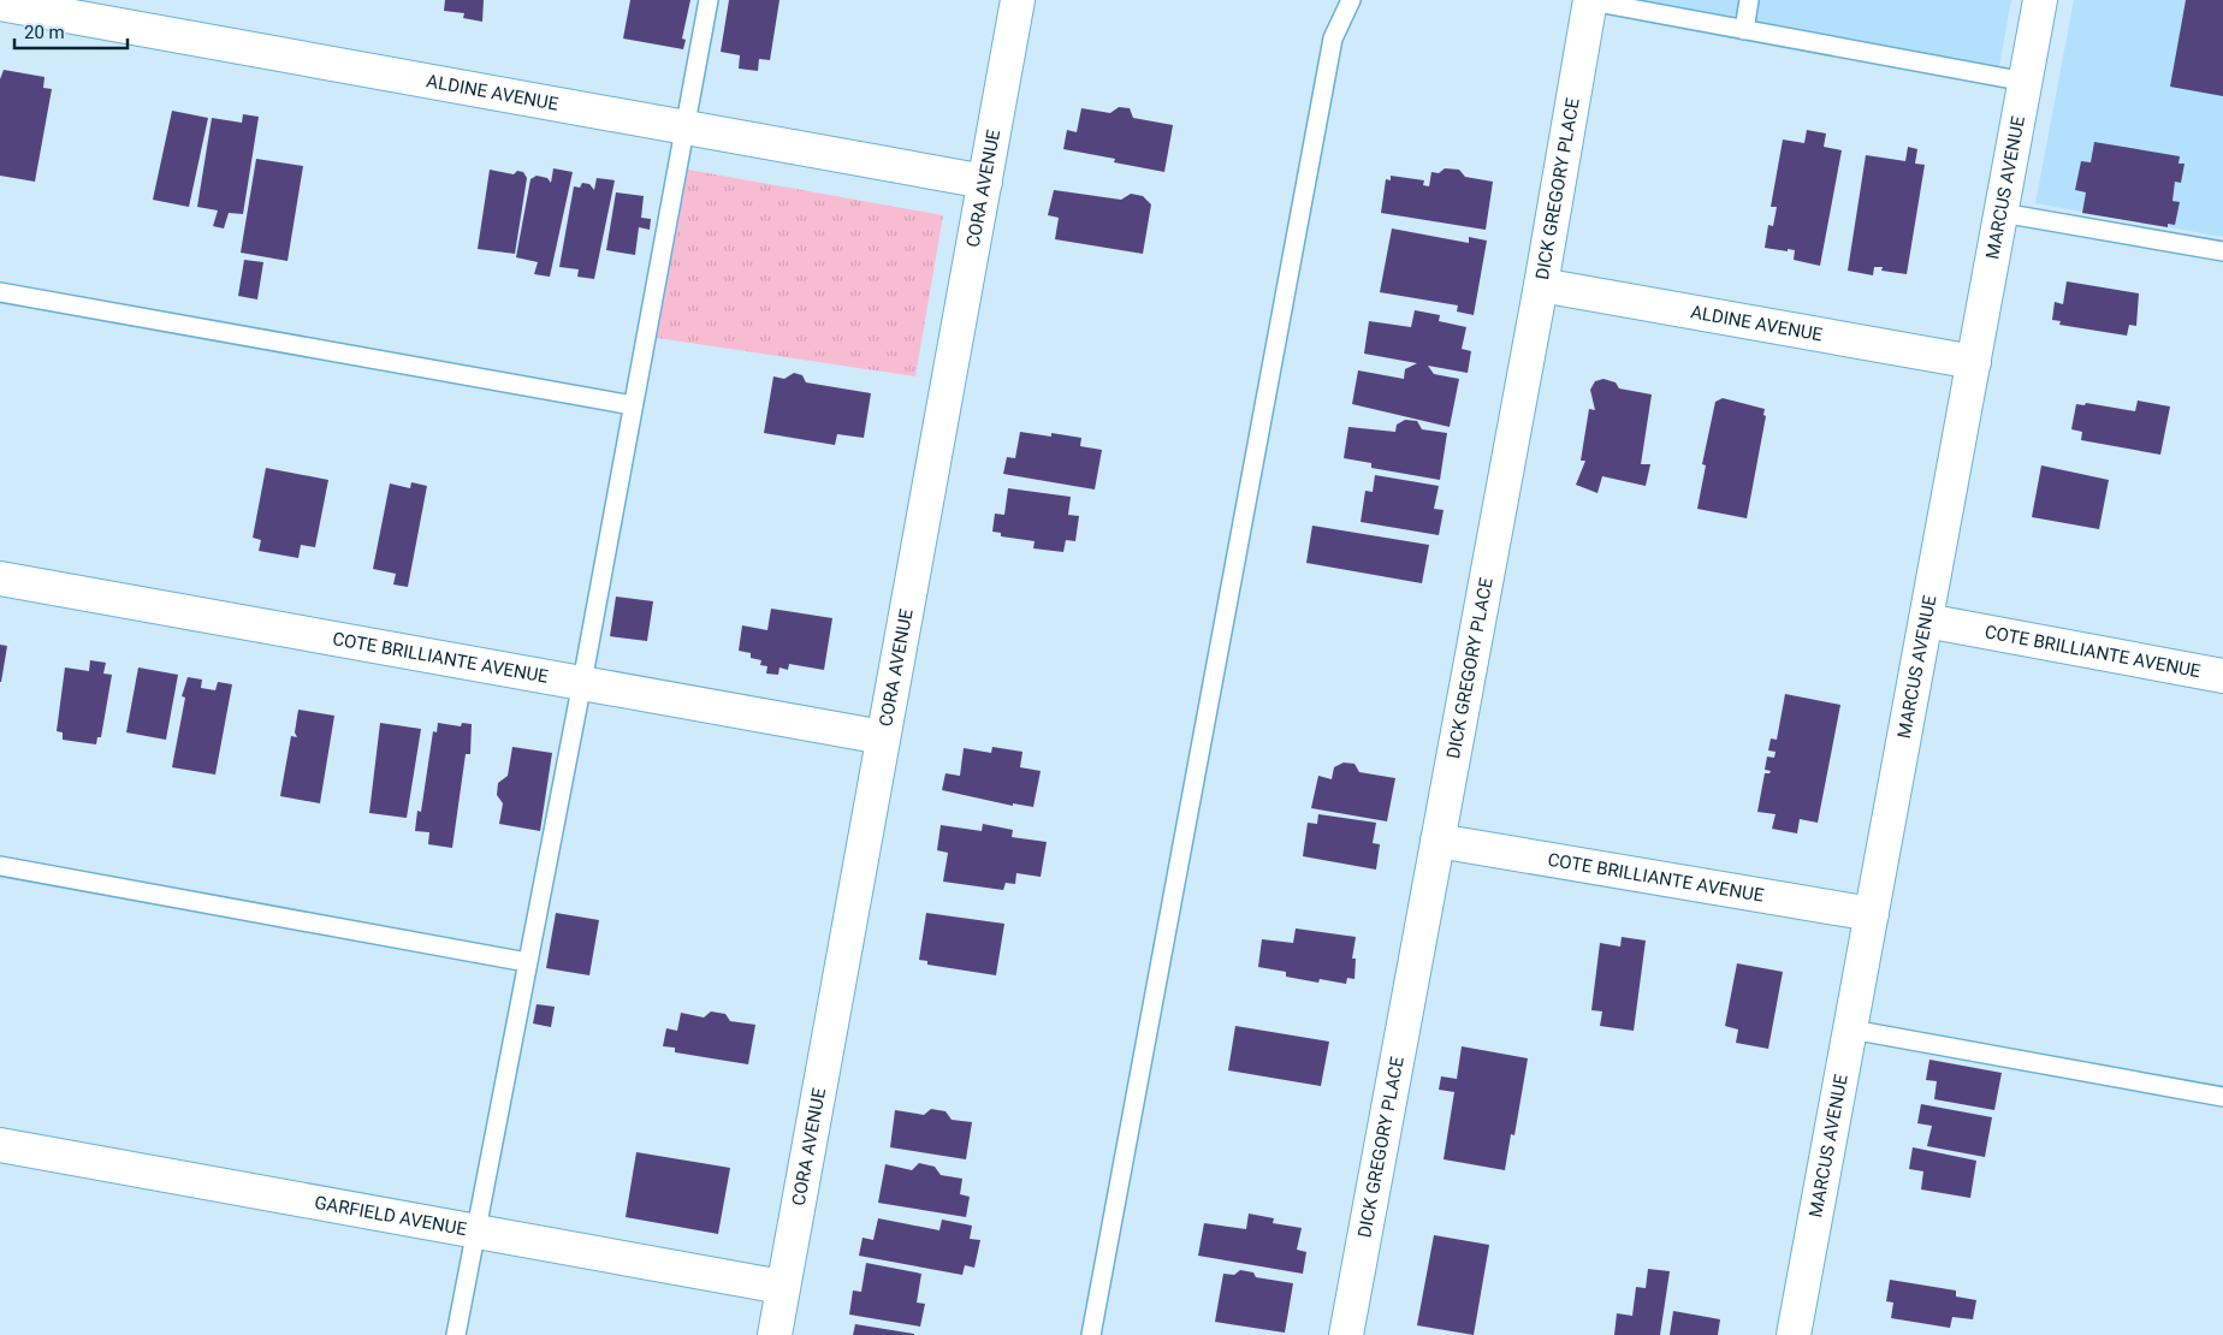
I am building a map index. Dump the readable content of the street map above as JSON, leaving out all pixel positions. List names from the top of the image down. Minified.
{"streets":{"street":["ALDINE AVENUE","CORA AVENUE","DICK GREGORY PLACE","MARCUS AVENUE","COTE BRILLIANTE AVENUE","GARFIELD AVENUE"]},"crossings":[["ALDINE AVENUE","CORA AVENUE"],["ALDINE AVENUE","DICK GREGORY PLACE"],["ALDINE AVENUE","MARCUS AVENUE"],["CORA AVENUE","COTE BRILLIANTE AVENUE"],["CORA AVENUE","GARFIELD AVENUE"],["DICK GREGORY PLACE","COTE BRILLIANTE AVENUE"],["MARCUS AVENUE","COTE BRILLIANTE AVENUE"]],"scale_bar":"20 m"}
